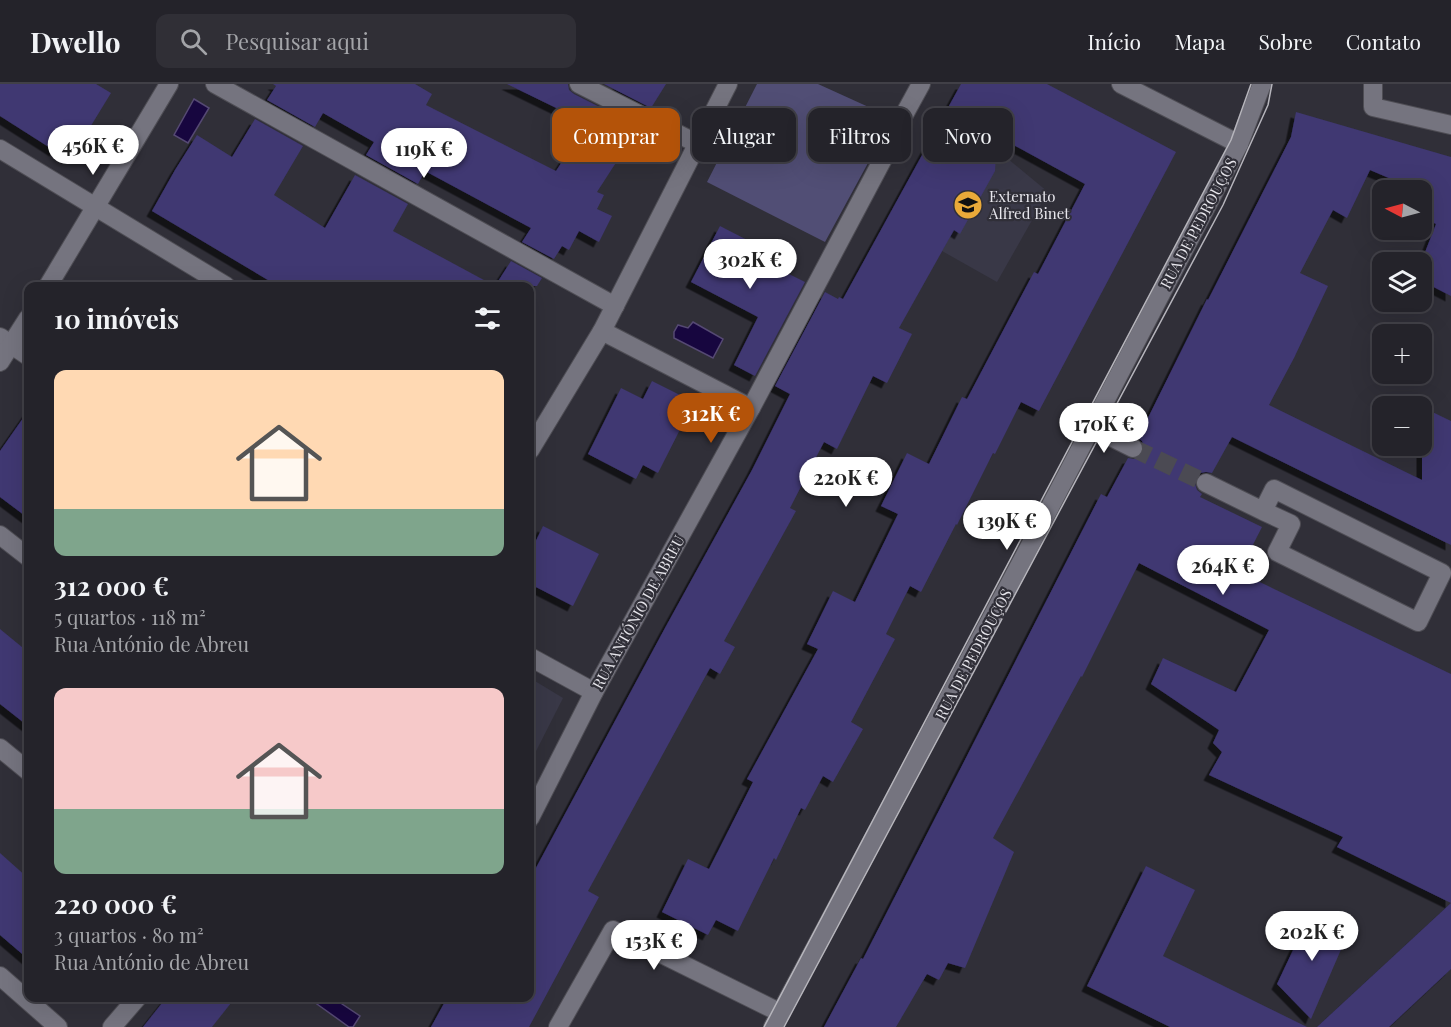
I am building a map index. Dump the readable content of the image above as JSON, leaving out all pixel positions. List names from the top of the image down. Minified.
{"streets":{"street":["RUA DE PEDROUÇOS","RUA ANTÓNIO DE ABREU"]},"places":{"school or university":["Externato Alfred Binet"]},"north":"left","page":{"header":"Dwello","search":"Pesquisar aqui","nav":["Início","Mapa","Sobre","Contato"],"chip":["Comprar","Alugar","Filtros","Novo"],"price":["456K €","119K €","302K €","312K €","170K €","220K €","139K €","264K €","202K €","153K €"],"map_buttons":["+","−"],"heading":"10 imóveis","list":[{"name":"312 000 €","note":"5 quartos · 118 m² · Rua António de Abreu"},{"name":"220 000 €","note":"3 quartos · 80 m² · Rua António de Abreu"}]}}
